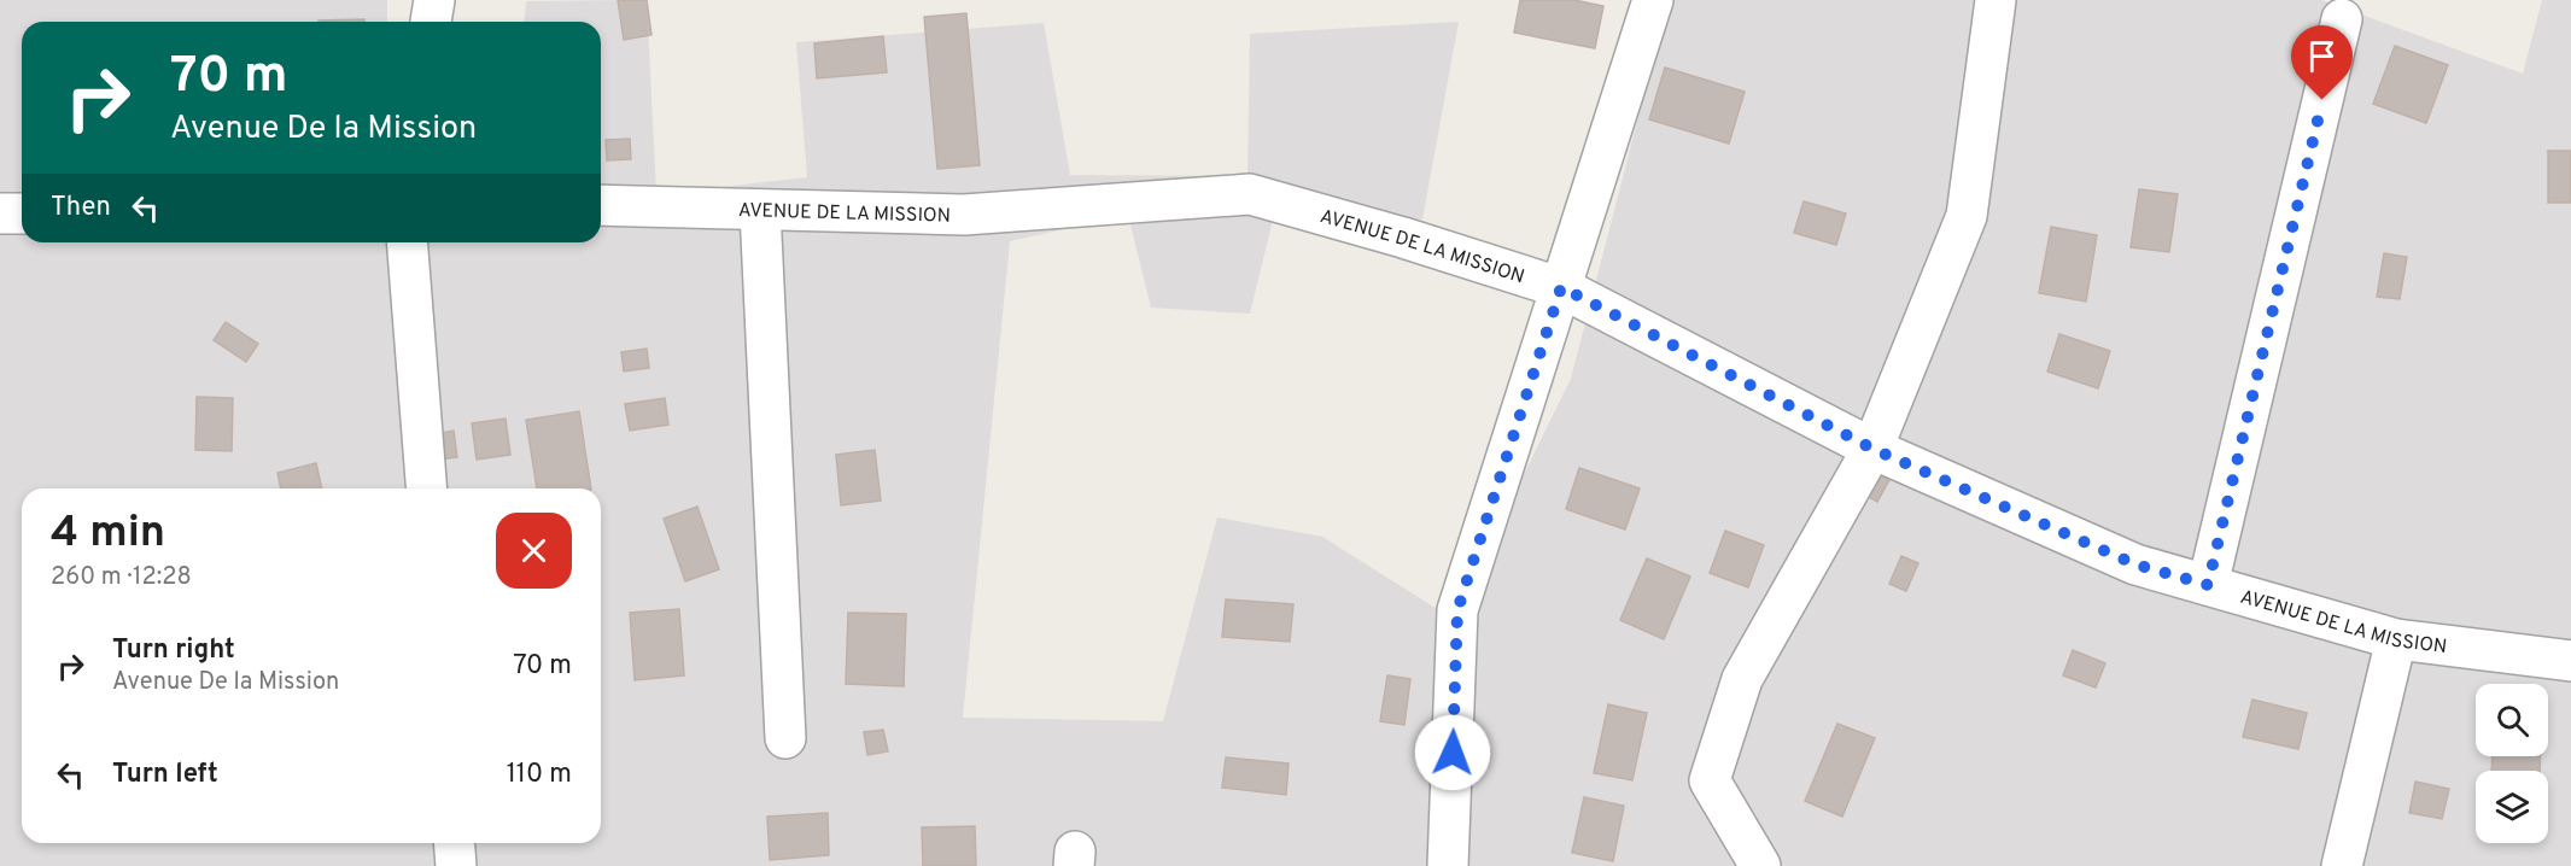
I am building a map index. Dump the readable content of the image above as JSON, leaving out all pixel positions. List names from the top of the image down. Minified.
{"streets":{"street":["AVENUE DE LA MISSION"]},"page":{"turn":["70 m","Avenue De la Mission"],"then":"Then","heading":["4 min","260 m · 12:28"],"list":[{"name":"Turn right","note":"Avenue De la Mission","value":"70 m"},{"name":"Turn left","value":"110 m"}]}}
